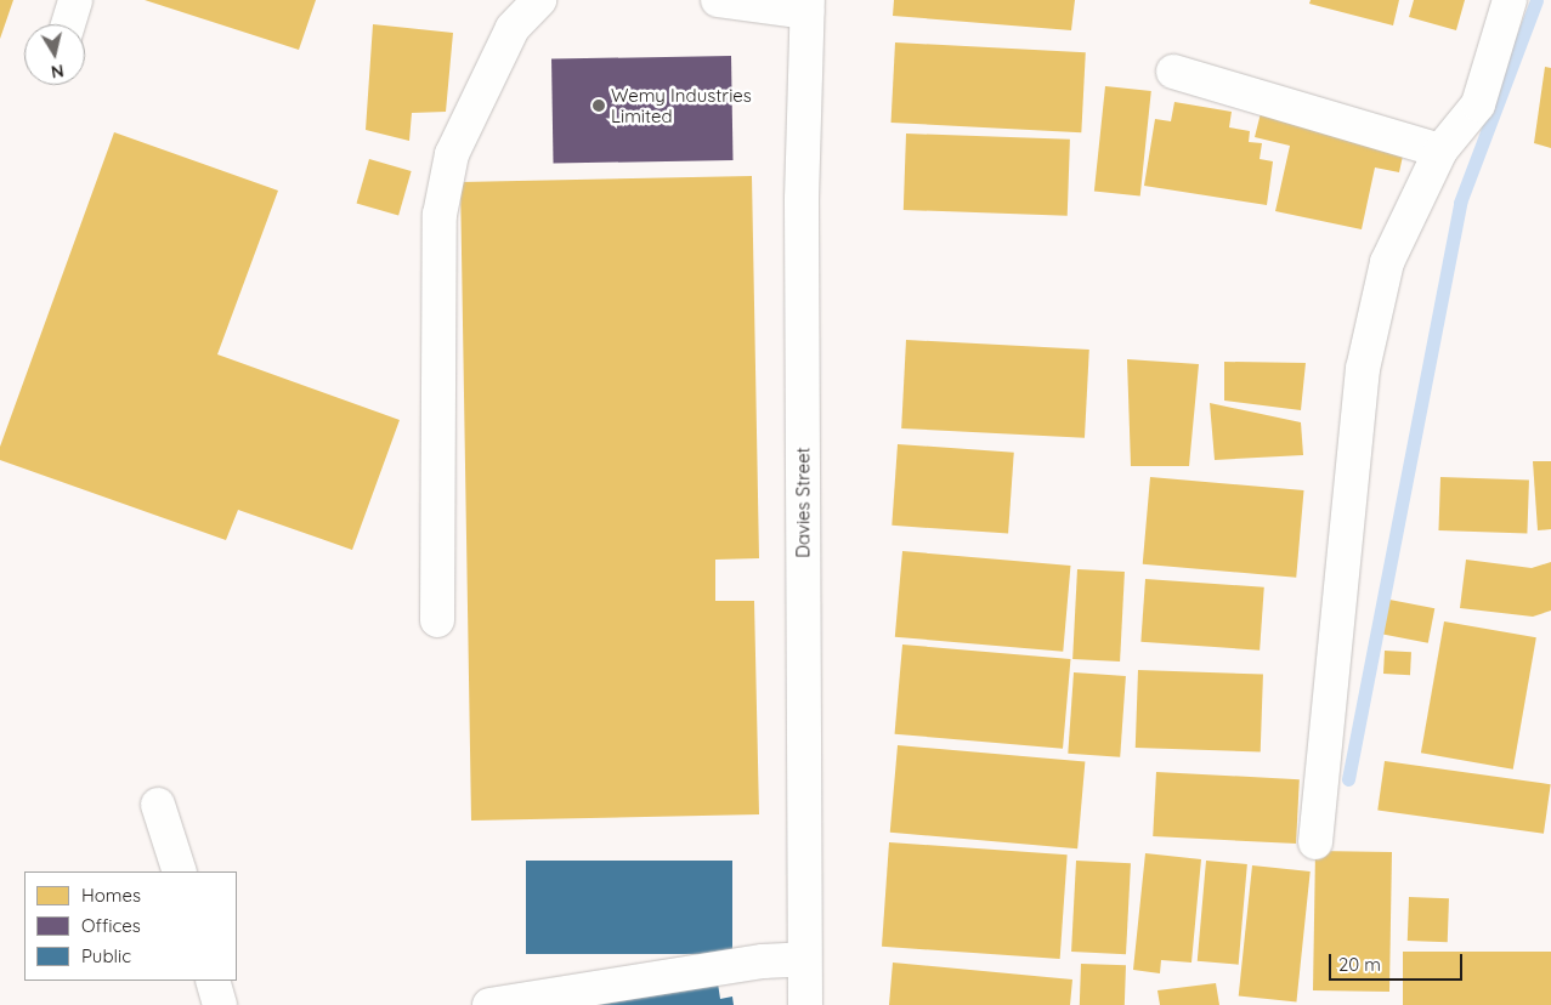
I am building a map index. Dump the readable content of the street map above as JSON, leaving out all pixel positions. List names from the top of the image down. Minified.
{"streets":{"street":["Davies Street"]},"places":["Wemy Industries Limited"],"legend":["Homes","Offices","Public"],"scale_bar":"20 m","north":"bottom"}
